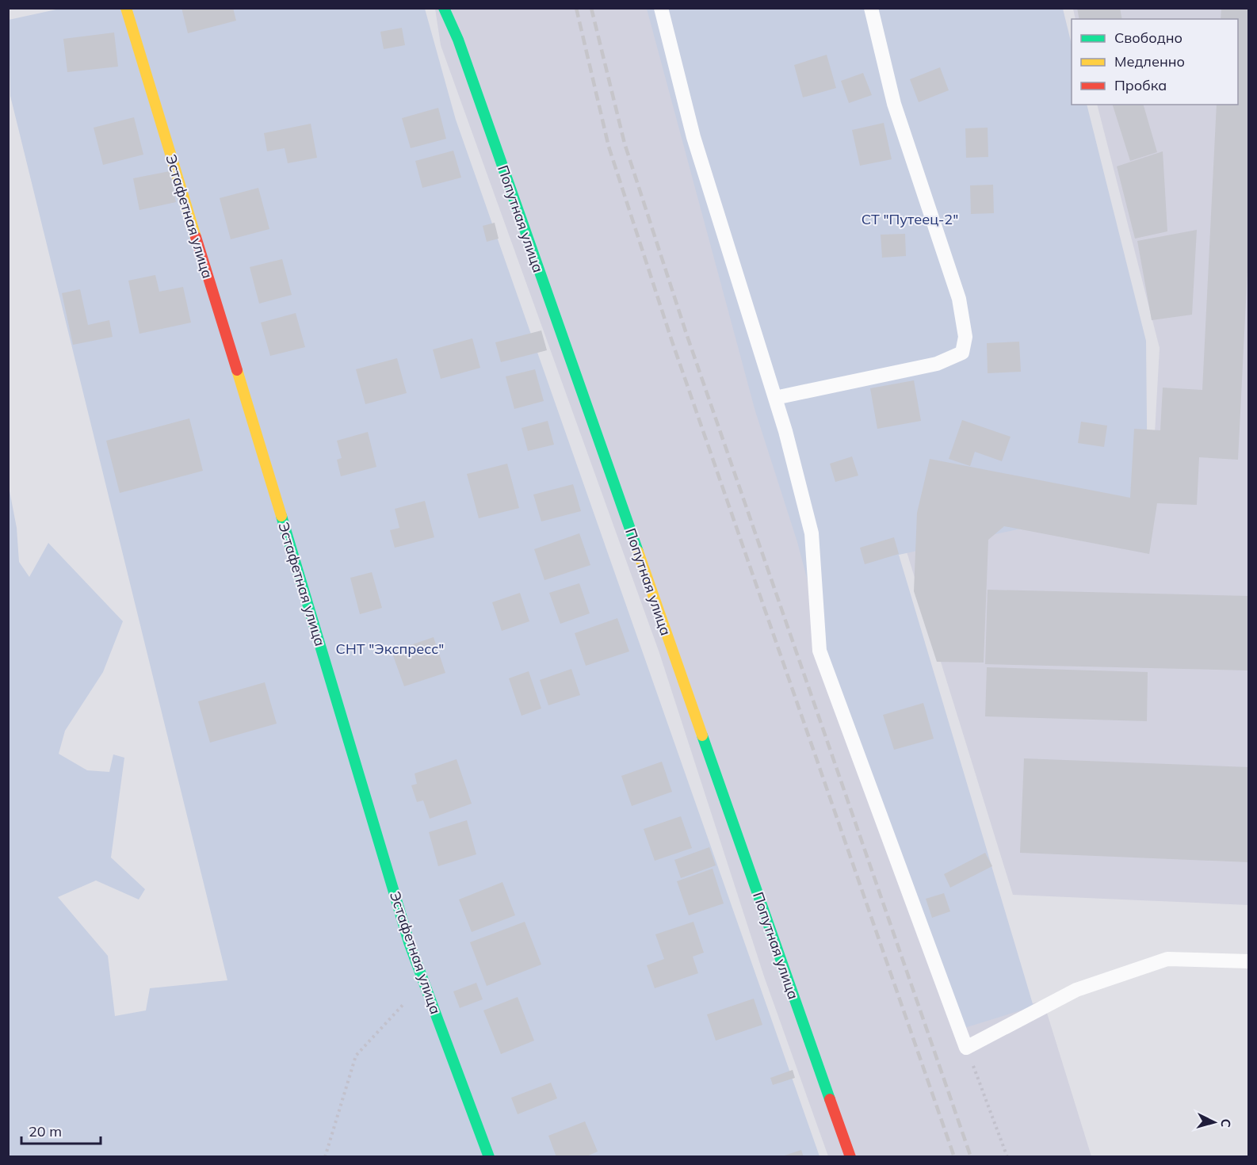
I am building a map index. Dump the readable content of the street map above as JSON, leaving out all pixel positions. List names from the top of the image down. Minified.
{"streets":{"street":["Эстафетная улица","Попутная улица"]},"parks":["СТ \"Путеец-2\"","СНТ \"Экспресс\""],"legend":["Свободно","Медленно","Пробка"],"scale_bar":"20 m","north":"right"}
